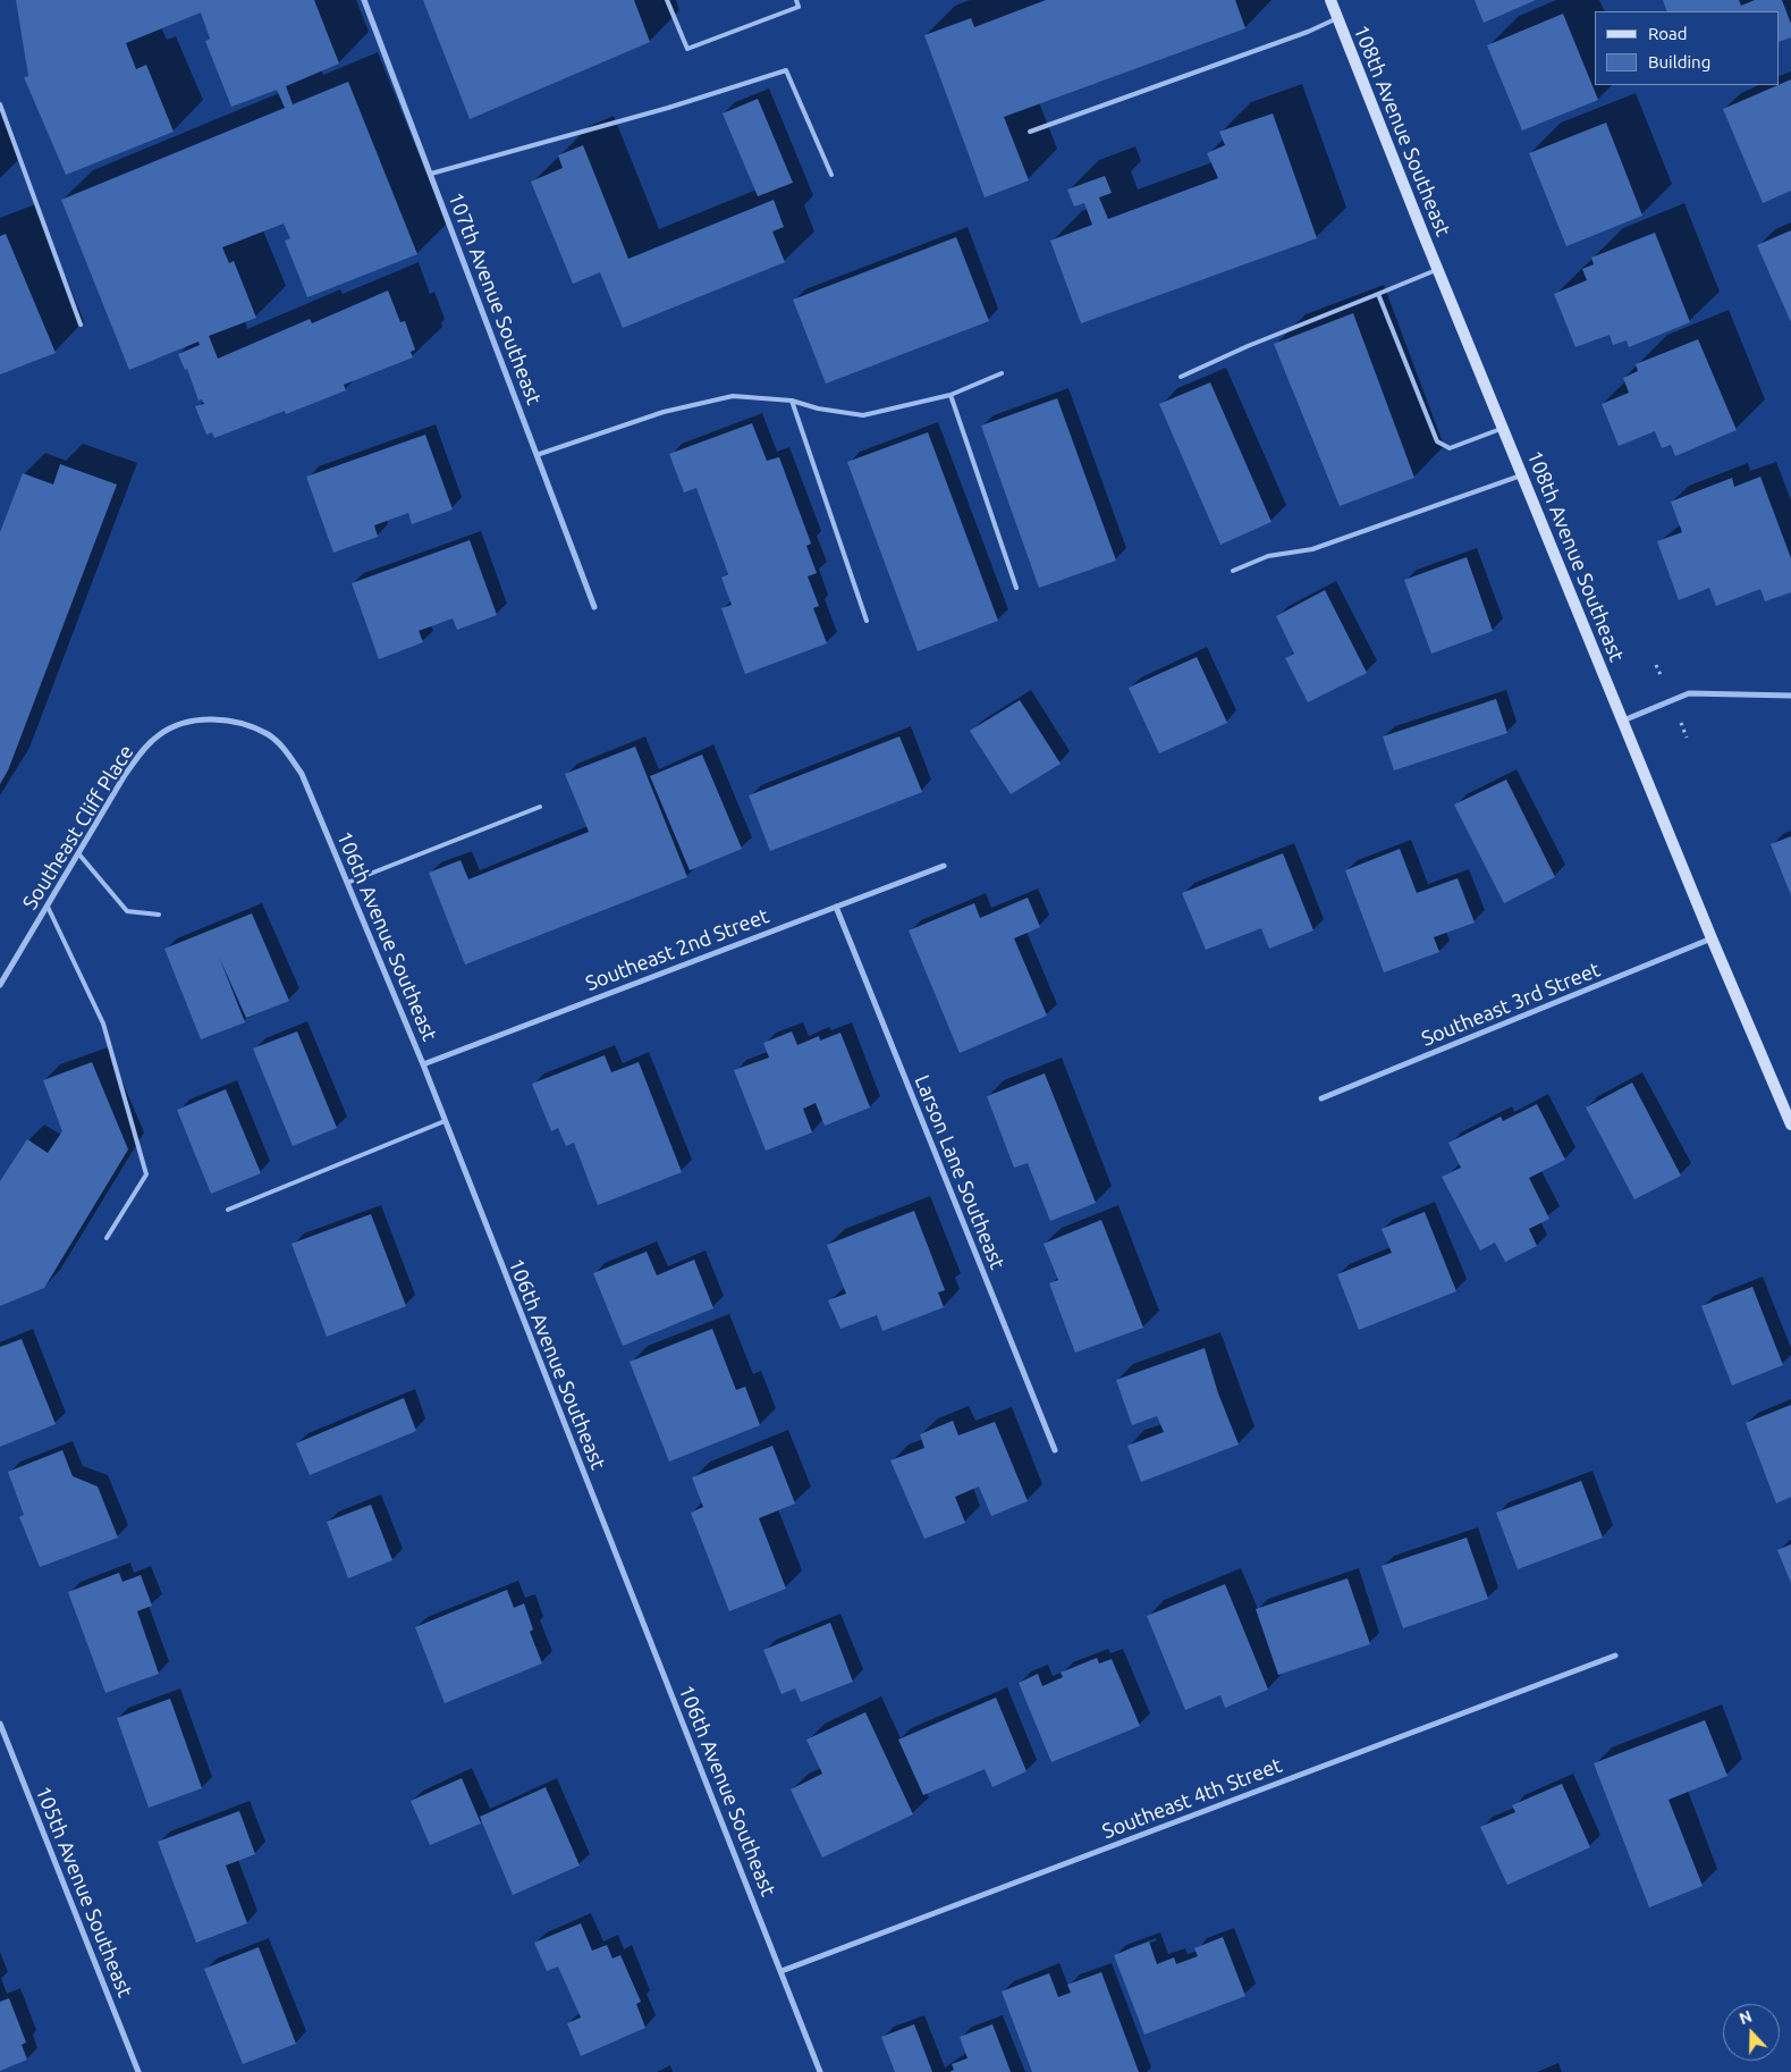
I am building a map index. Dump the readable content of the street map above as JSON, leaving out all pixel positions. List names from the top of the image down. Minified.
{"streets":{"street":["108th Avenue Southeast","107th Avenue Southeast","Southeast Cliff Place","106th Avenue Southeast","Southeast 2nd Street","Southeast 3rd Street","Larson Lane Southeast","Southeast 4th Street","105th Avenue Southeast"]},"crossings":[["108th Avenue Southeast","Southeast 3rd Street"],["Southeast Cliff Place","106th Avenue Southeast"],["106th Avenue Southeast","Southeast 2nd Street"],["106th Avenue Southeast","Southeast 4th Street"],["Southeast 2nd Street","Larson Lane Southeast"]],"legend":["Road","Building"],"north":"top"}
